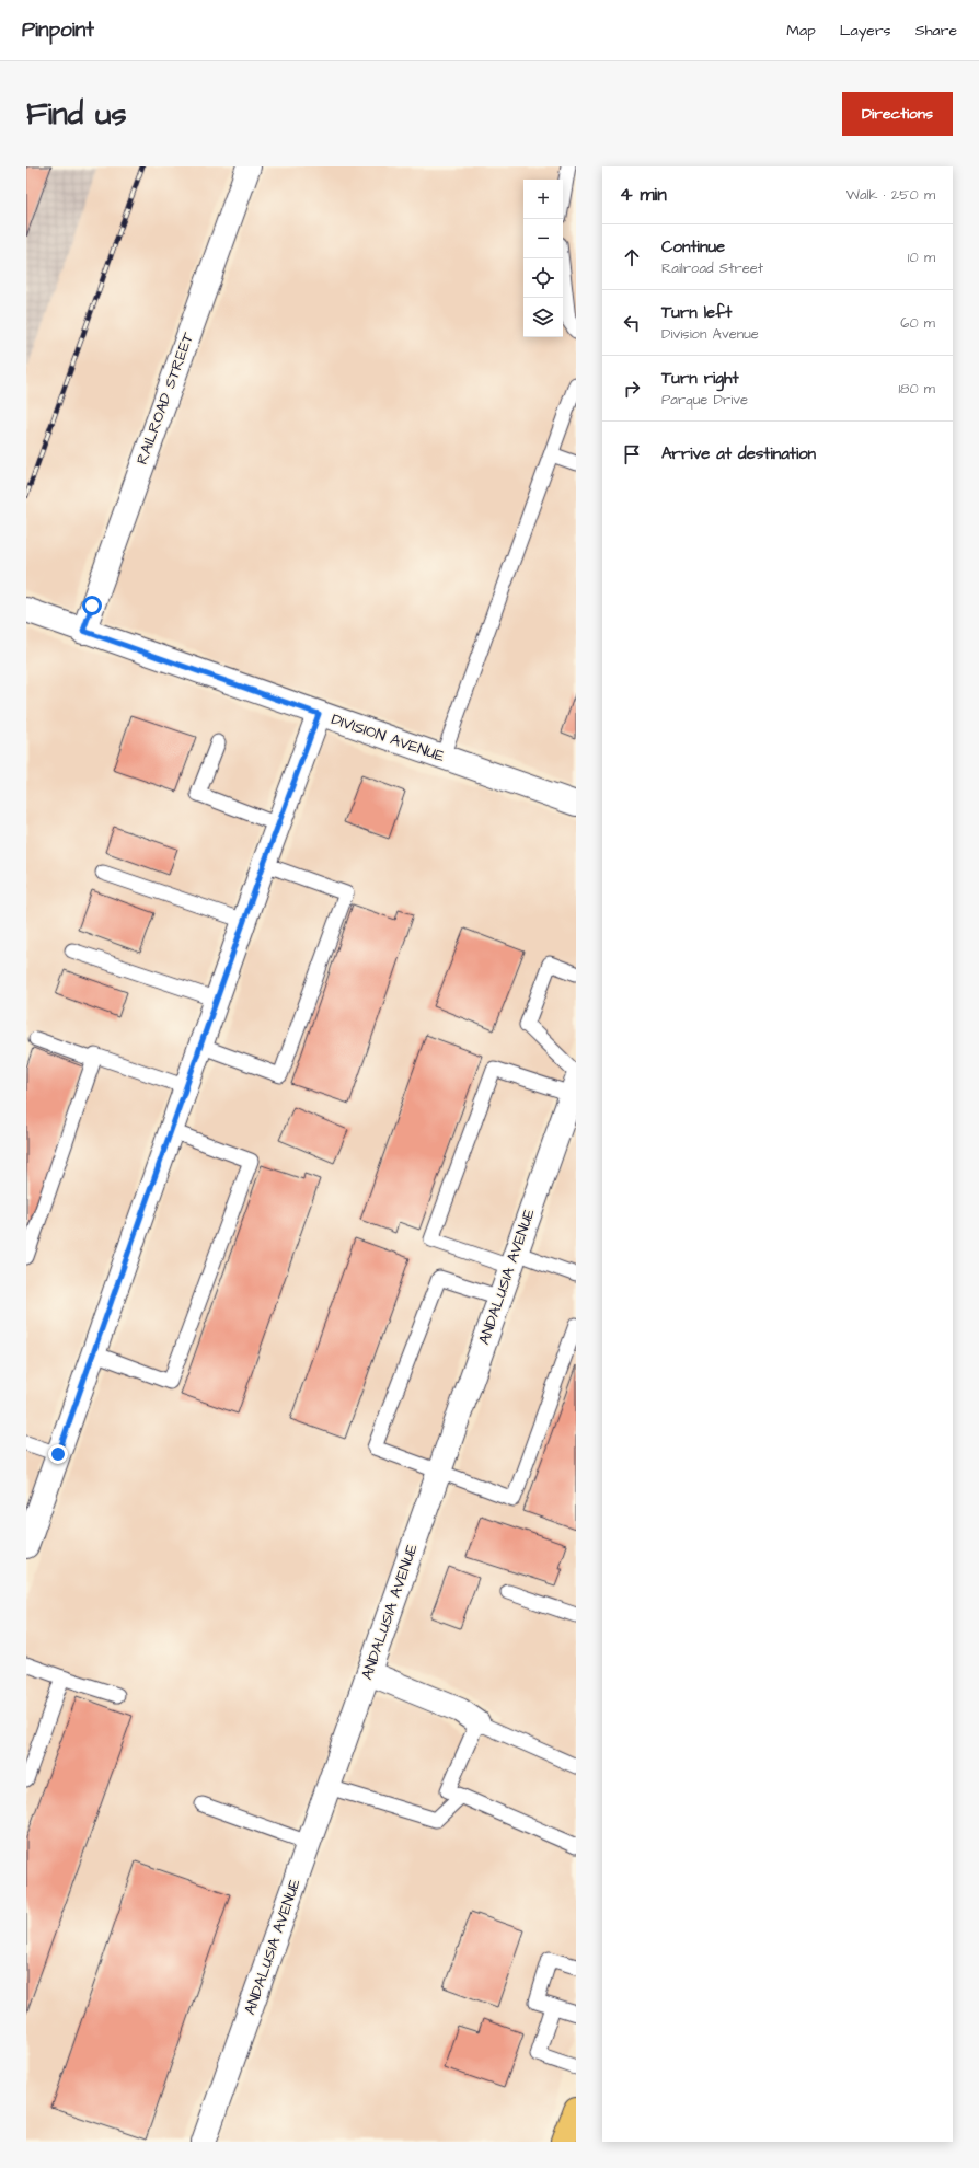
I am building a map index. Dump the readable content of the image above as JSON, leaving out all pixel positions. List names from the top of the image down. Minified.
{"streets":{"street":["RAILROAD STREET","DIVISION AVENUE","ANDALUSIA AVENUE"]},"crossings":[["RAILROAD STREET","DIVISION AVENUE"]],"page":{"header":"Pinpoint","nav":["Map","Layers","Share"],"buttons":"Directions","title":"Find us","heading":["4 min","Walk · 250 m"],"map_buttons":["+","−"],"list":[["Continue","Railroad Street","10 m"],["Turn left","Division Avenue","60 m"],["Turn right","Parque Drive","180 m"],"Arrive at destination"]}}
